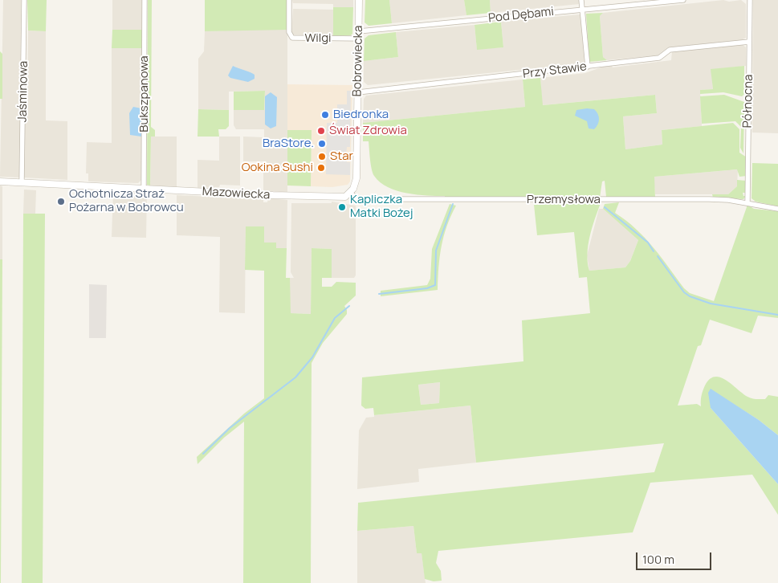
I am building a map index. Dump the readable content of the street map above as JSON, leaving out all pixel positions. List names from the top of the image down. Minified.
{"streets":{"street":["Pod Dębami","Wilgi","Bobrowiecka","Przy Stawie","Jaśminowa","Bukszpanowa","Północna","Mazowiecka","Przemysłowa"]},"crossings":[["Pod Dębami","Bobrowiecka"],["Wilgi","Bobrowiecka"],["Bobrowiecka","Przy Stawie"],["Bobrowiecka","Mazowiecka"],["Bobrowiecka","Przemysłowa"],["Przy Stawie","Północna"],["Jaśminowa","Mazowiecka"],["Bukszpanowa","Mazowiecka"],["Północna","Przemysłowa"],["Mazowiecka","Przemysłowa"]],"places":["Biedronka","Świat Zdrowia","BraStore.","Star","Ookina Sushi","Ochotnicza Straż Pożarna w Bobrowcu","Kapliczka Matki Bożej"],"scale_bar":"100 m"}
